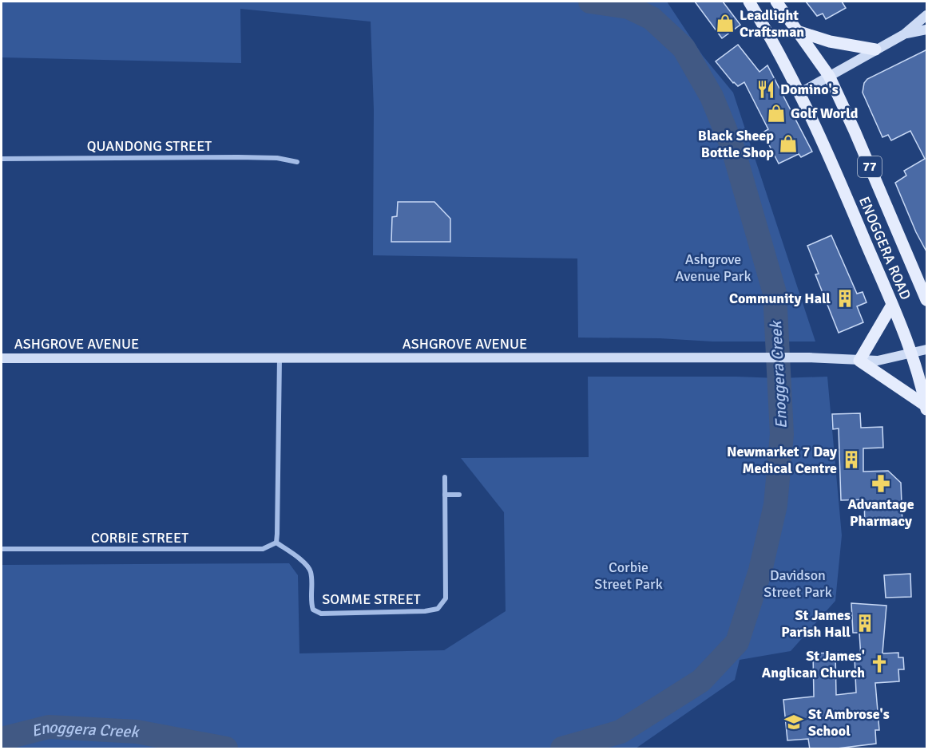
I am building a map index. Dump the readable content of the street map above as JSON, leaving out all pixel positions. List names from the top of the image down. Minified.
{"streets":{"main road":["77","ENOGGERA ROAD","ASHGROVE AVENUE"],"street":["QUANDONG STREET","CORBIE STREET","SOMME STREET"]},"crossings":[["ENOGGERA ROAD","ASHGROVE AVENUE"],["CORBIE STREET","SOMME STREET"]],"water":["Enoggera Creek"],"parks":["Ashgrove Avenue Park","Corbie Street Park","Davidson Street Park"],"places":{"shop":["Leadlight Craftsman","Golf World","Black Sheep Bottle Shop"],"restaurant":["Domino's"],"building":["Community Hall","Newmarket 7 Day Medical Centre","St James Parish Hall"],"pharmacy":["Advantage Pharmacy"],"church":["St James' Anglican Church"],"school or university":["St Ambrose's School"]}}
